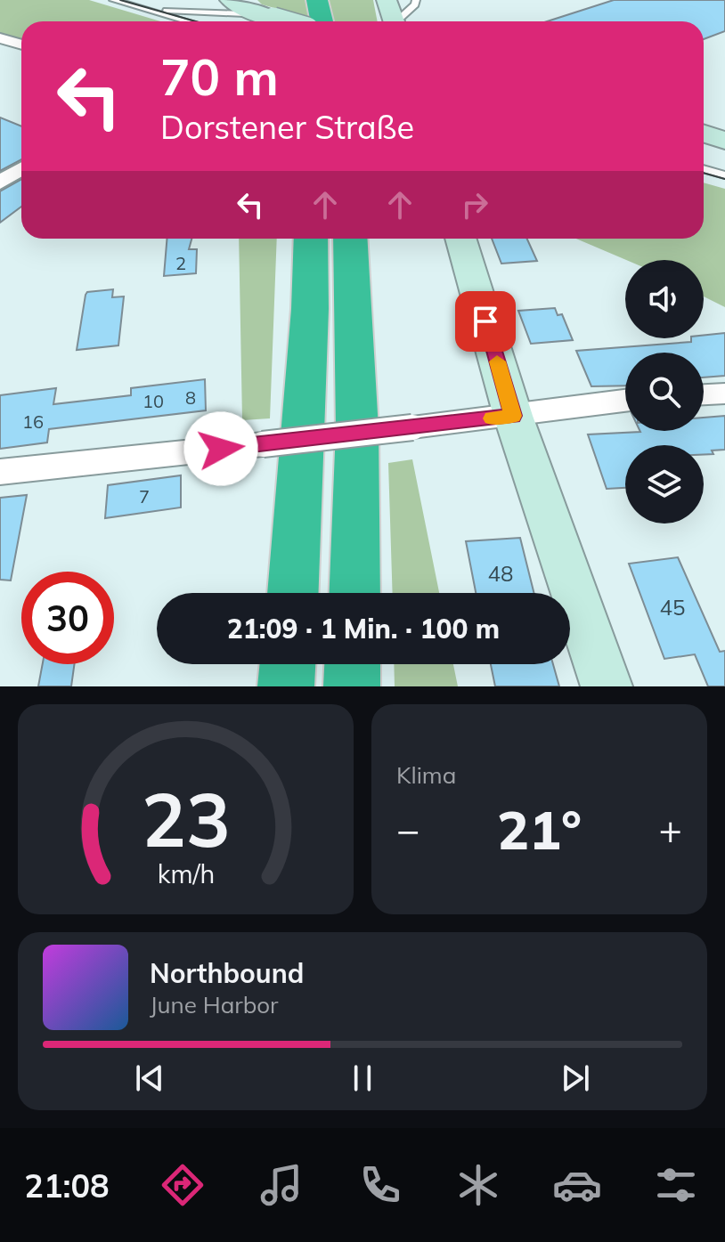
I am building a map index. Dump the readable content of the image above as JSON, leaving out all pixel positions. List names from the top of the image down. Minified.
{"house_numbers":["2","8","10","16","7","48","45"],"page":{"turn":["70 m","Dorstener Straße"],"limit":"30","trip":"21:09 · 1 Min. · 100 m","tile":"Klima","heat":["−","21°","+"],"song":["Northbound","June Harbor"],"tabs":"21:08","gauge":["23","km/h"]}}
